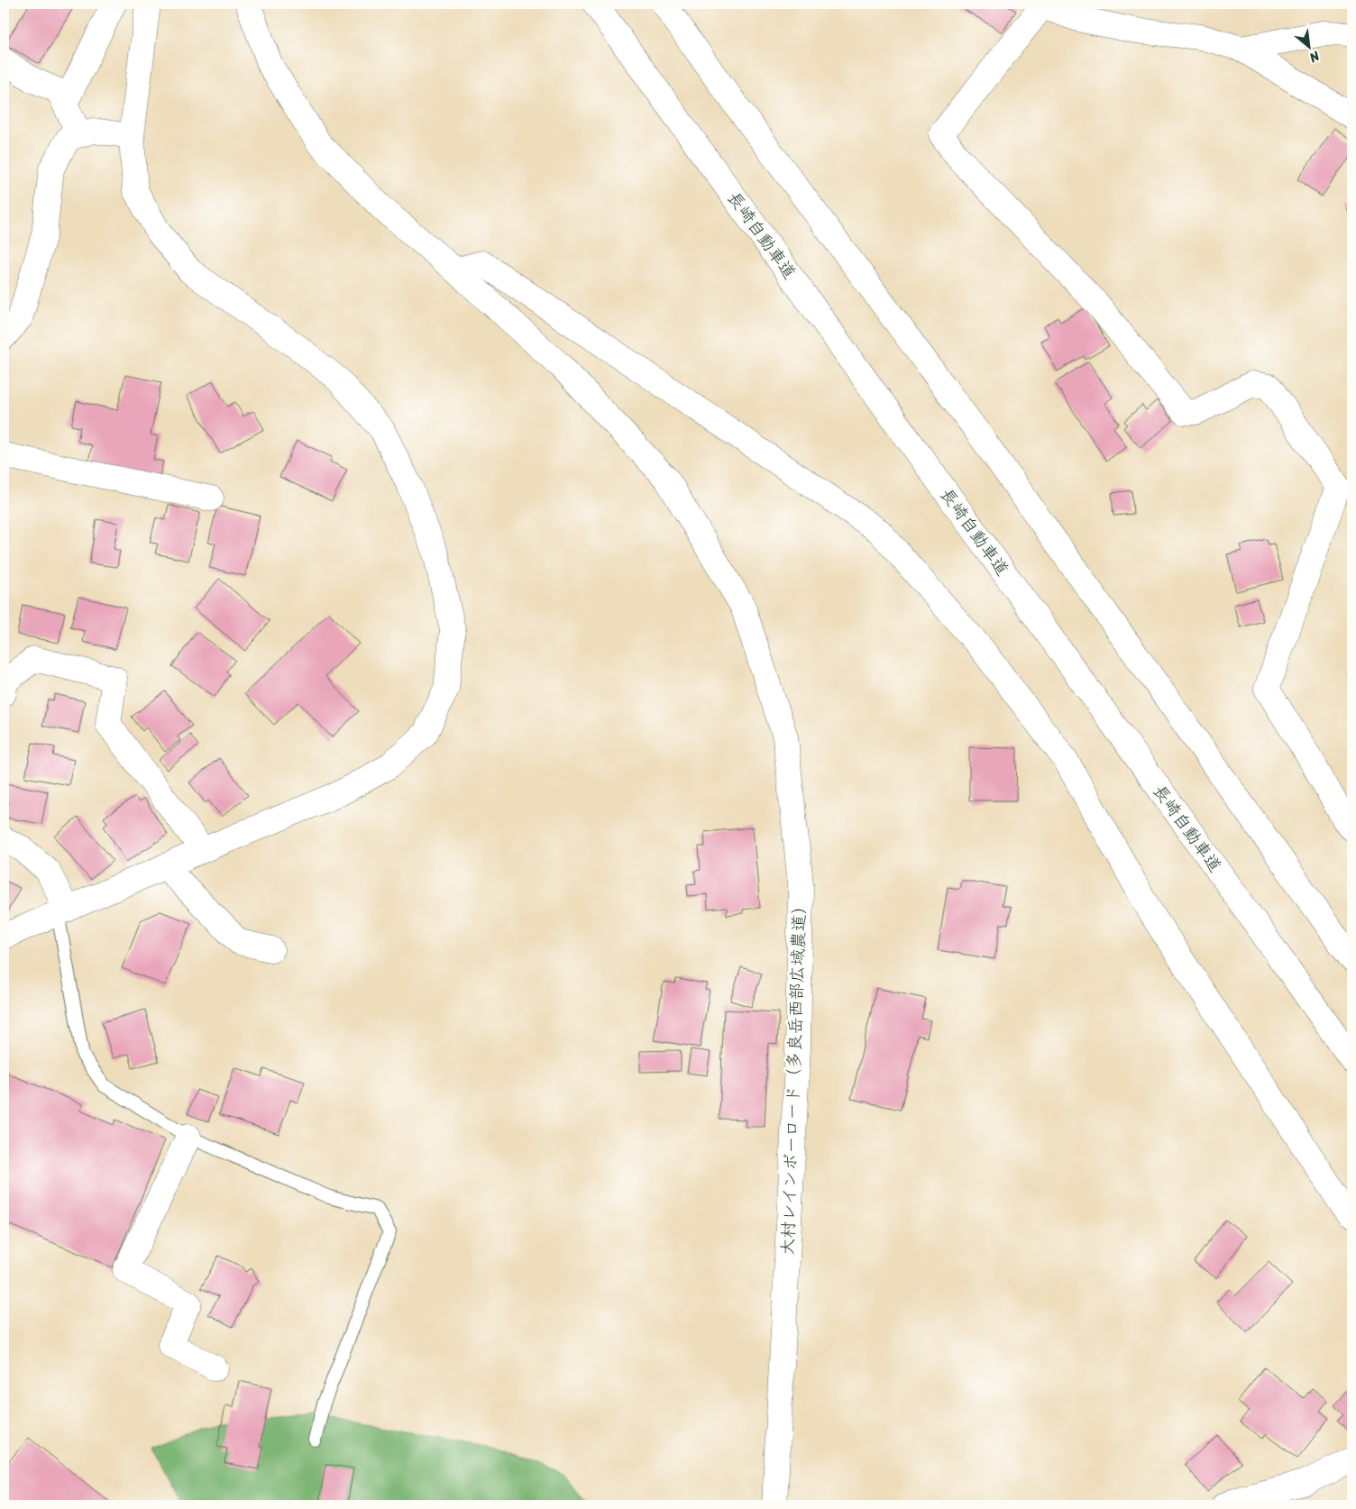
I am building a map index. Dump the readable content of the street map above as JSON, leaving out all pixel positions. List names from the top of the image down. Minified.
{"streets":{"main road":["長崎自動車道","大村レインボーロード（多良岳西部広域農道）"]},"north":"bottom right"}
